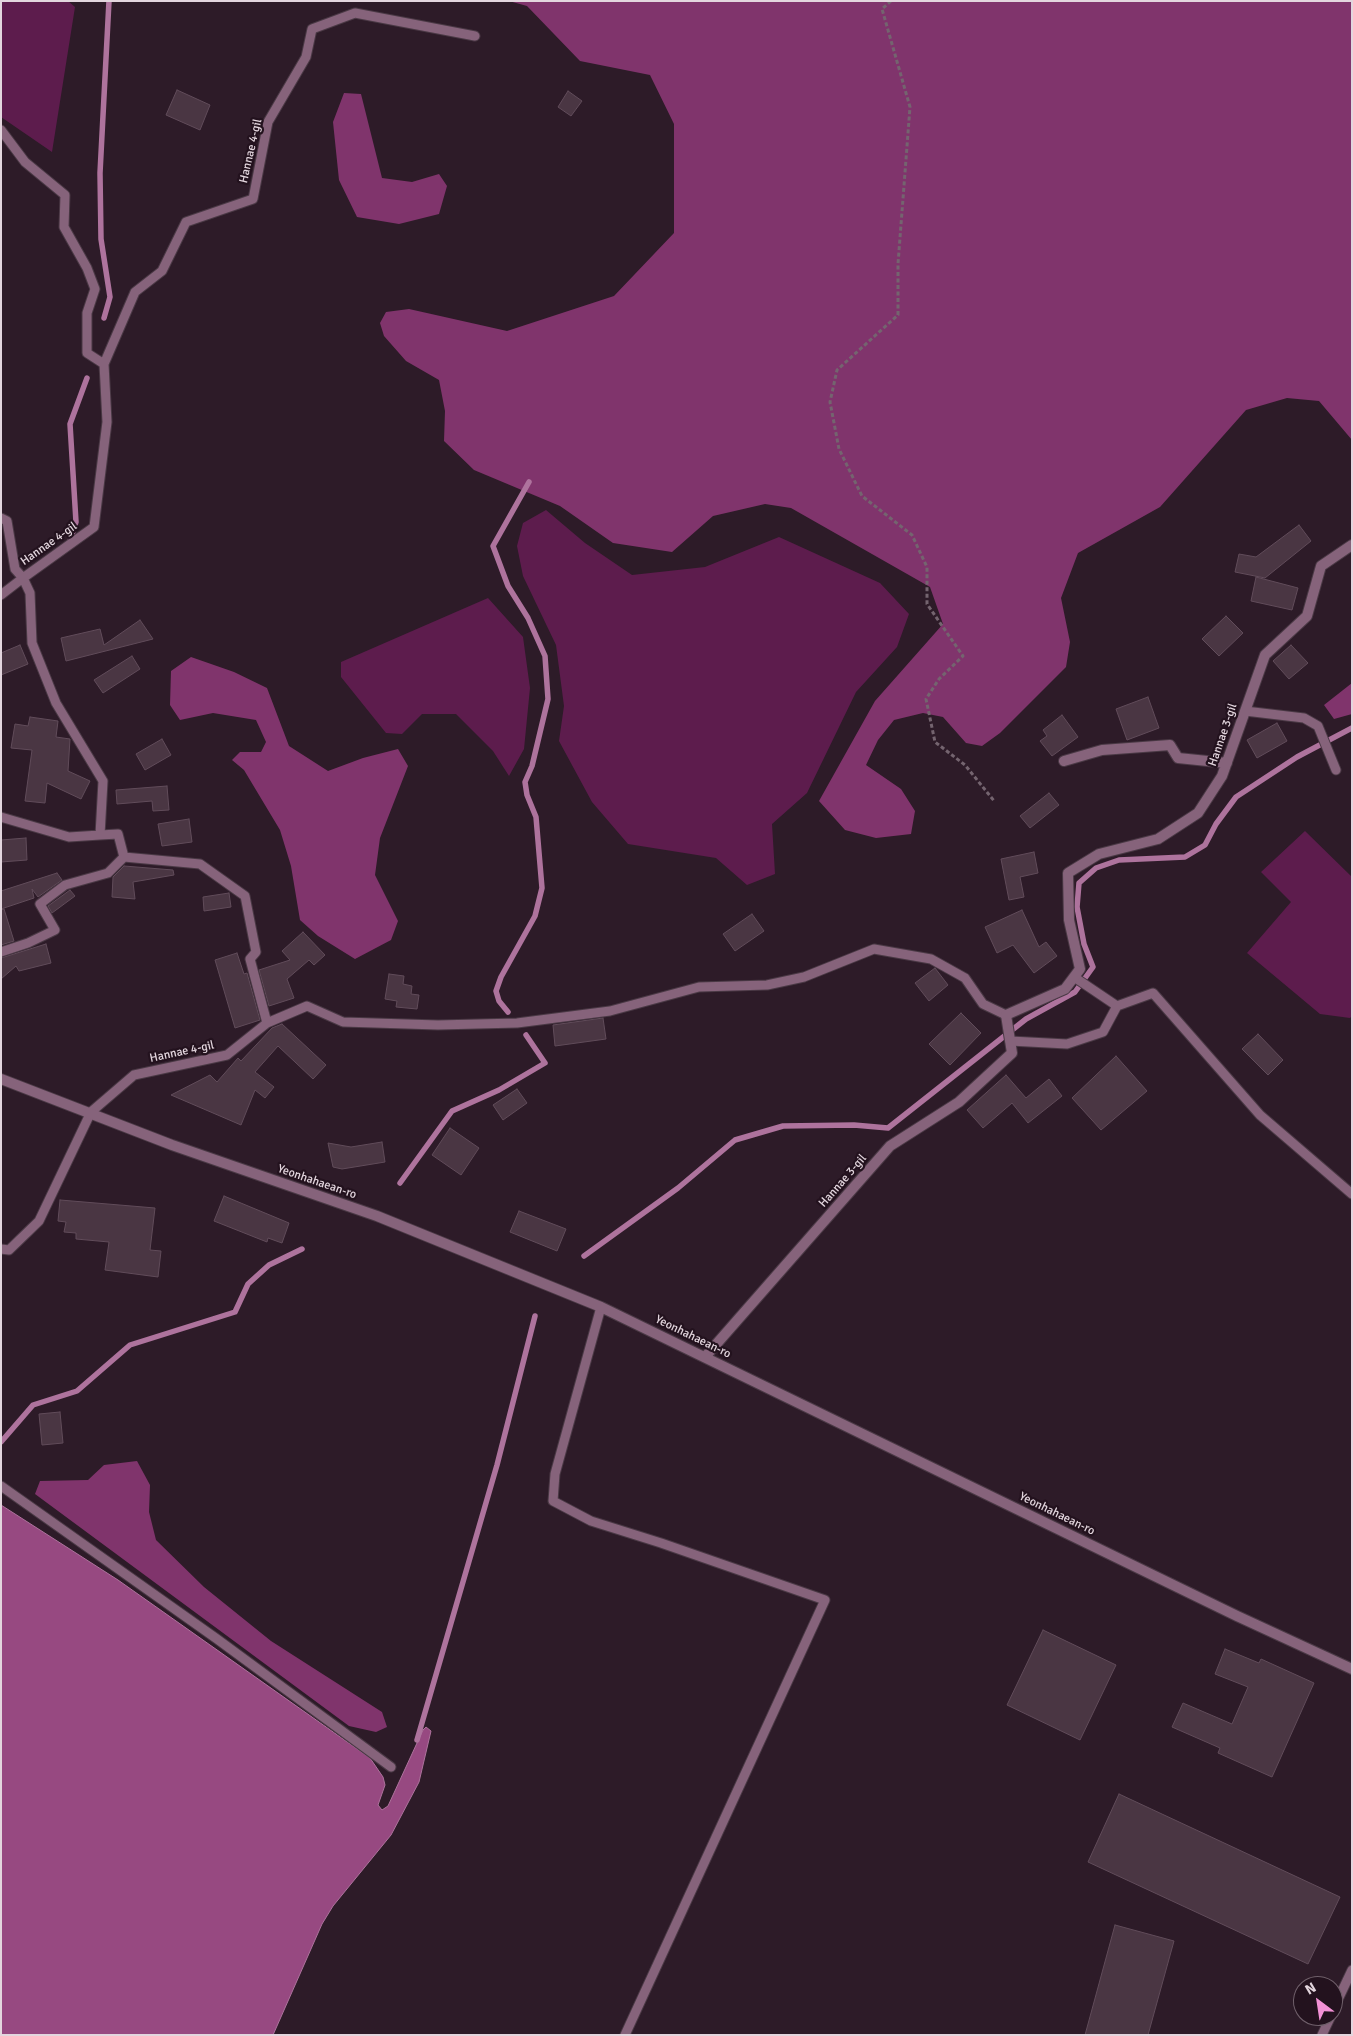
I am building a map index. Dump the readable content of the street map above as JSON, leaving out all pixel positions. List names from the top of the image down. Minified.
{"streets":{"street":["Hannae 3-gil","Yeonhahaean-ro"],"lane":["Hannae 4-gil"]},"crossings":[["Hannae 4-gil","Yeonhahaean-ro"],["Hannae 3-gil","Yeonhahaean-ro"]],"north":"top left"}
